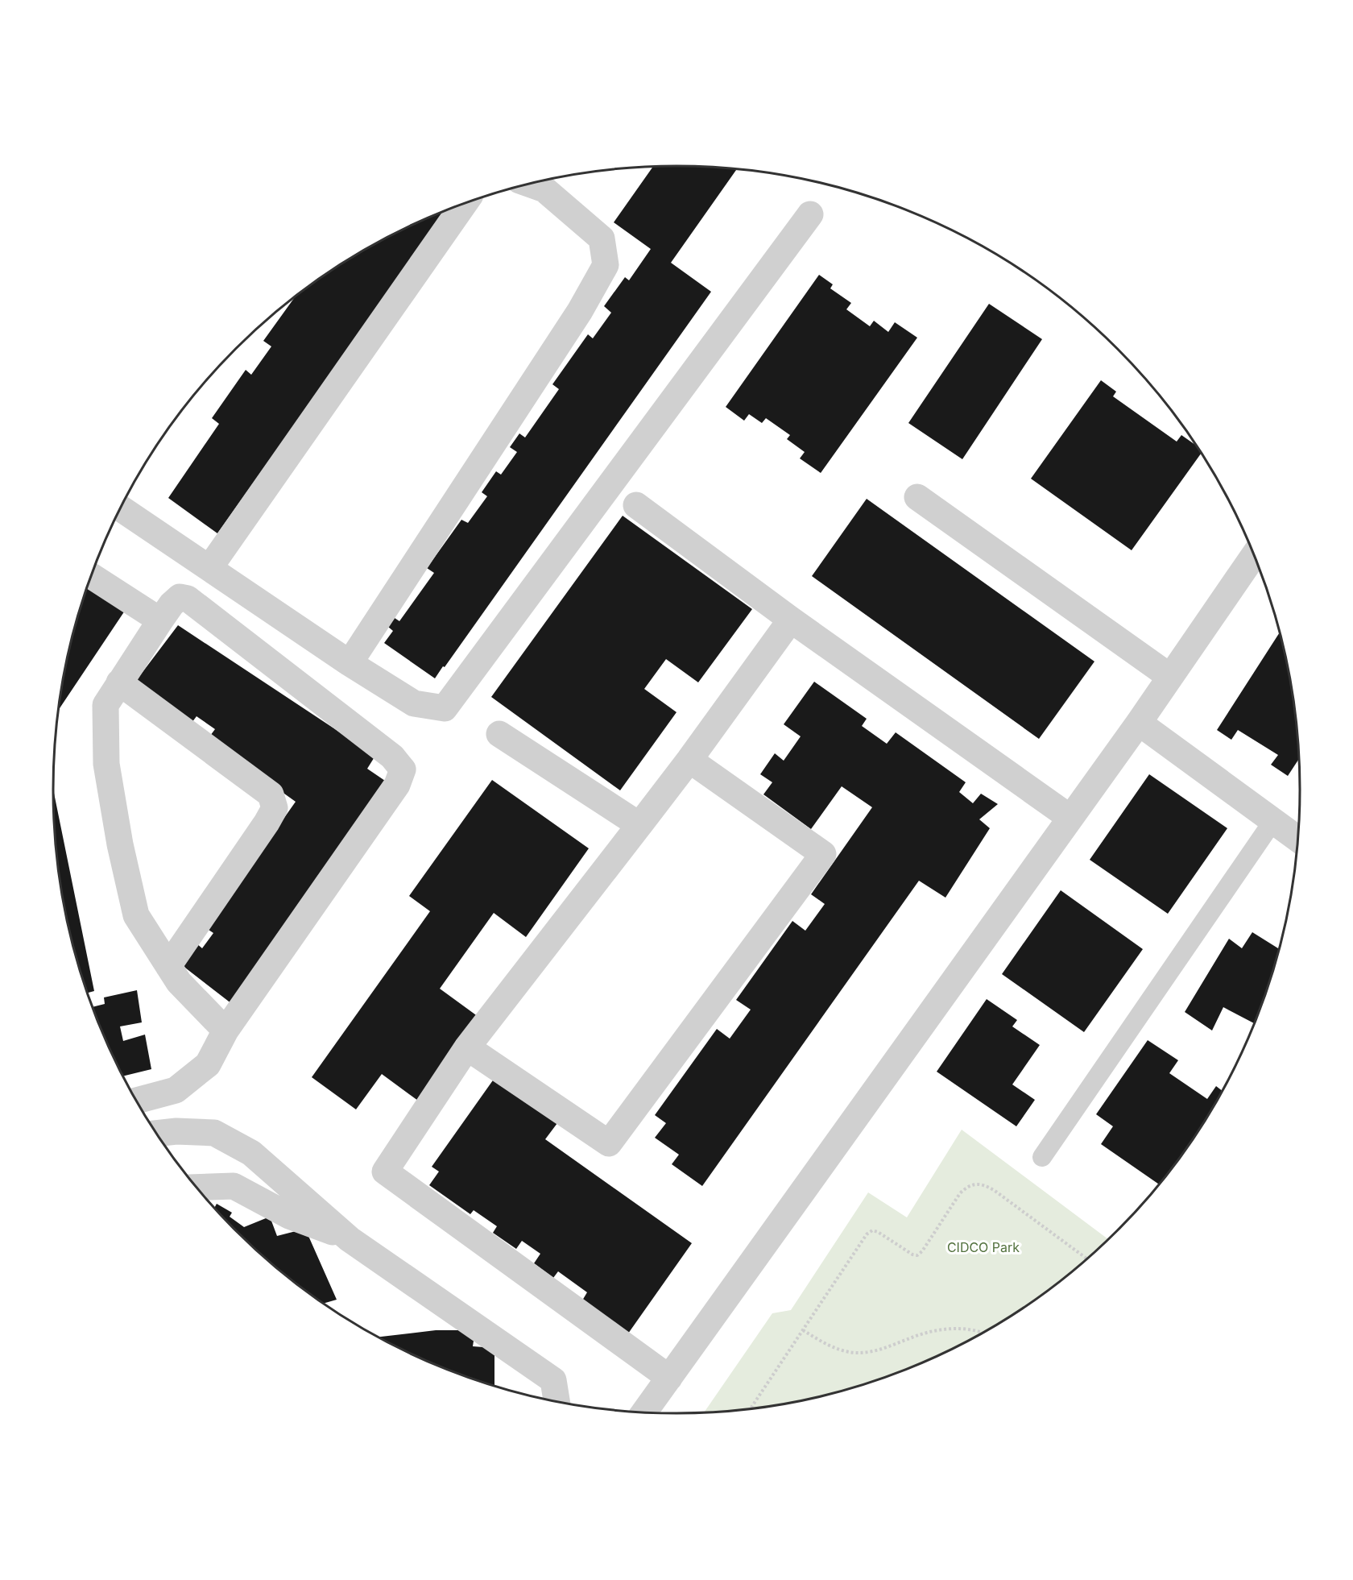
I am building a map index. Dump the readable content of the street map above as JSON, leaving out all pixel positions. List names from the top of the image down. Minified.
{"parks":["CIDCO Park"]}
